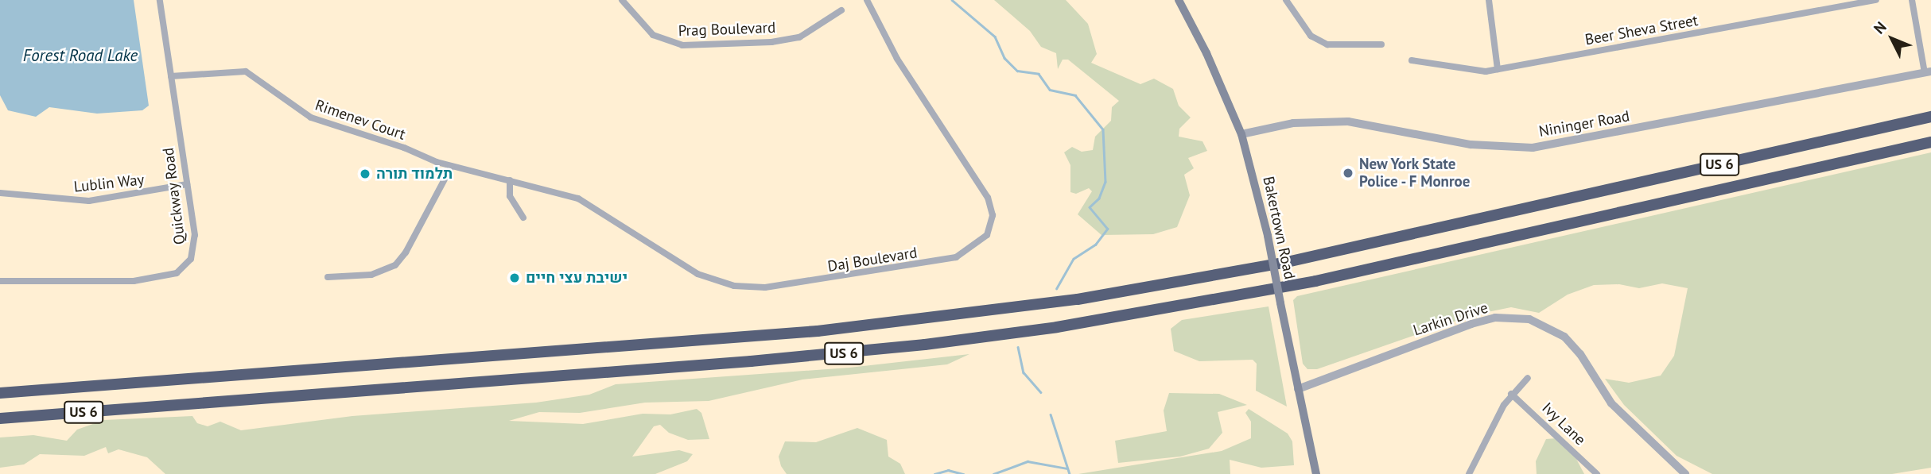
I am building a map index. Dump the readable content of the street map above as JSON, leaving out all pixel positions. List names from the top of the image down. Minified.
{"streets":{"highway":["US 6"],"main road":["Bakertown Road"],"street":["Prag Boulevard","Beer Sheva Street","Rimenev Court","Nininger Road","Lublin Way","Quickway Road","Daj Boulevard","Larkin Drive","Ivy Lane"]},"crossings":[["Rimenev Court","Quickway Road"],["Rimenev Court","Daj Boulevard"],["Nininger Road","Bakertown Road"],["Lublin Way","Quickway Road"],["Bakertown Road","Larkin Drive"]],"water":["Forest Road Lake"],"places":["New York State Police - F Monroe","תלמוד תורה","ישיבת עצי חיים"],"north":"top left"}
